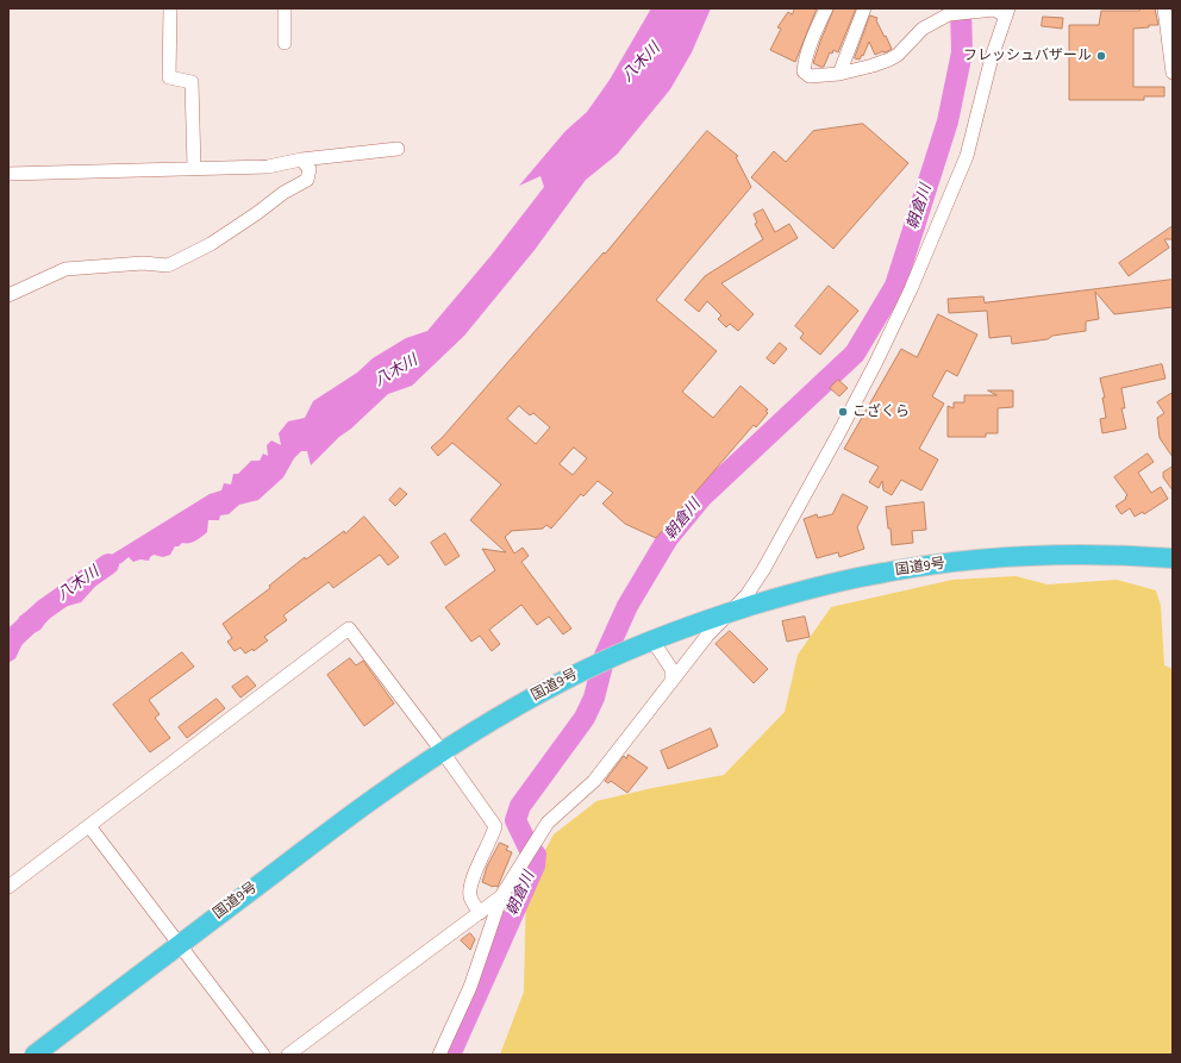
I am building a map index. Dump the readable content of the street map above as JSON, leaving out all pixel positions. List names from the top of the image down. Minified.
{"streets":{"highway":["国道9号"]},"water":["八木川","朝倉川"],"places":["フレッシュバザール","こざくら"]}
